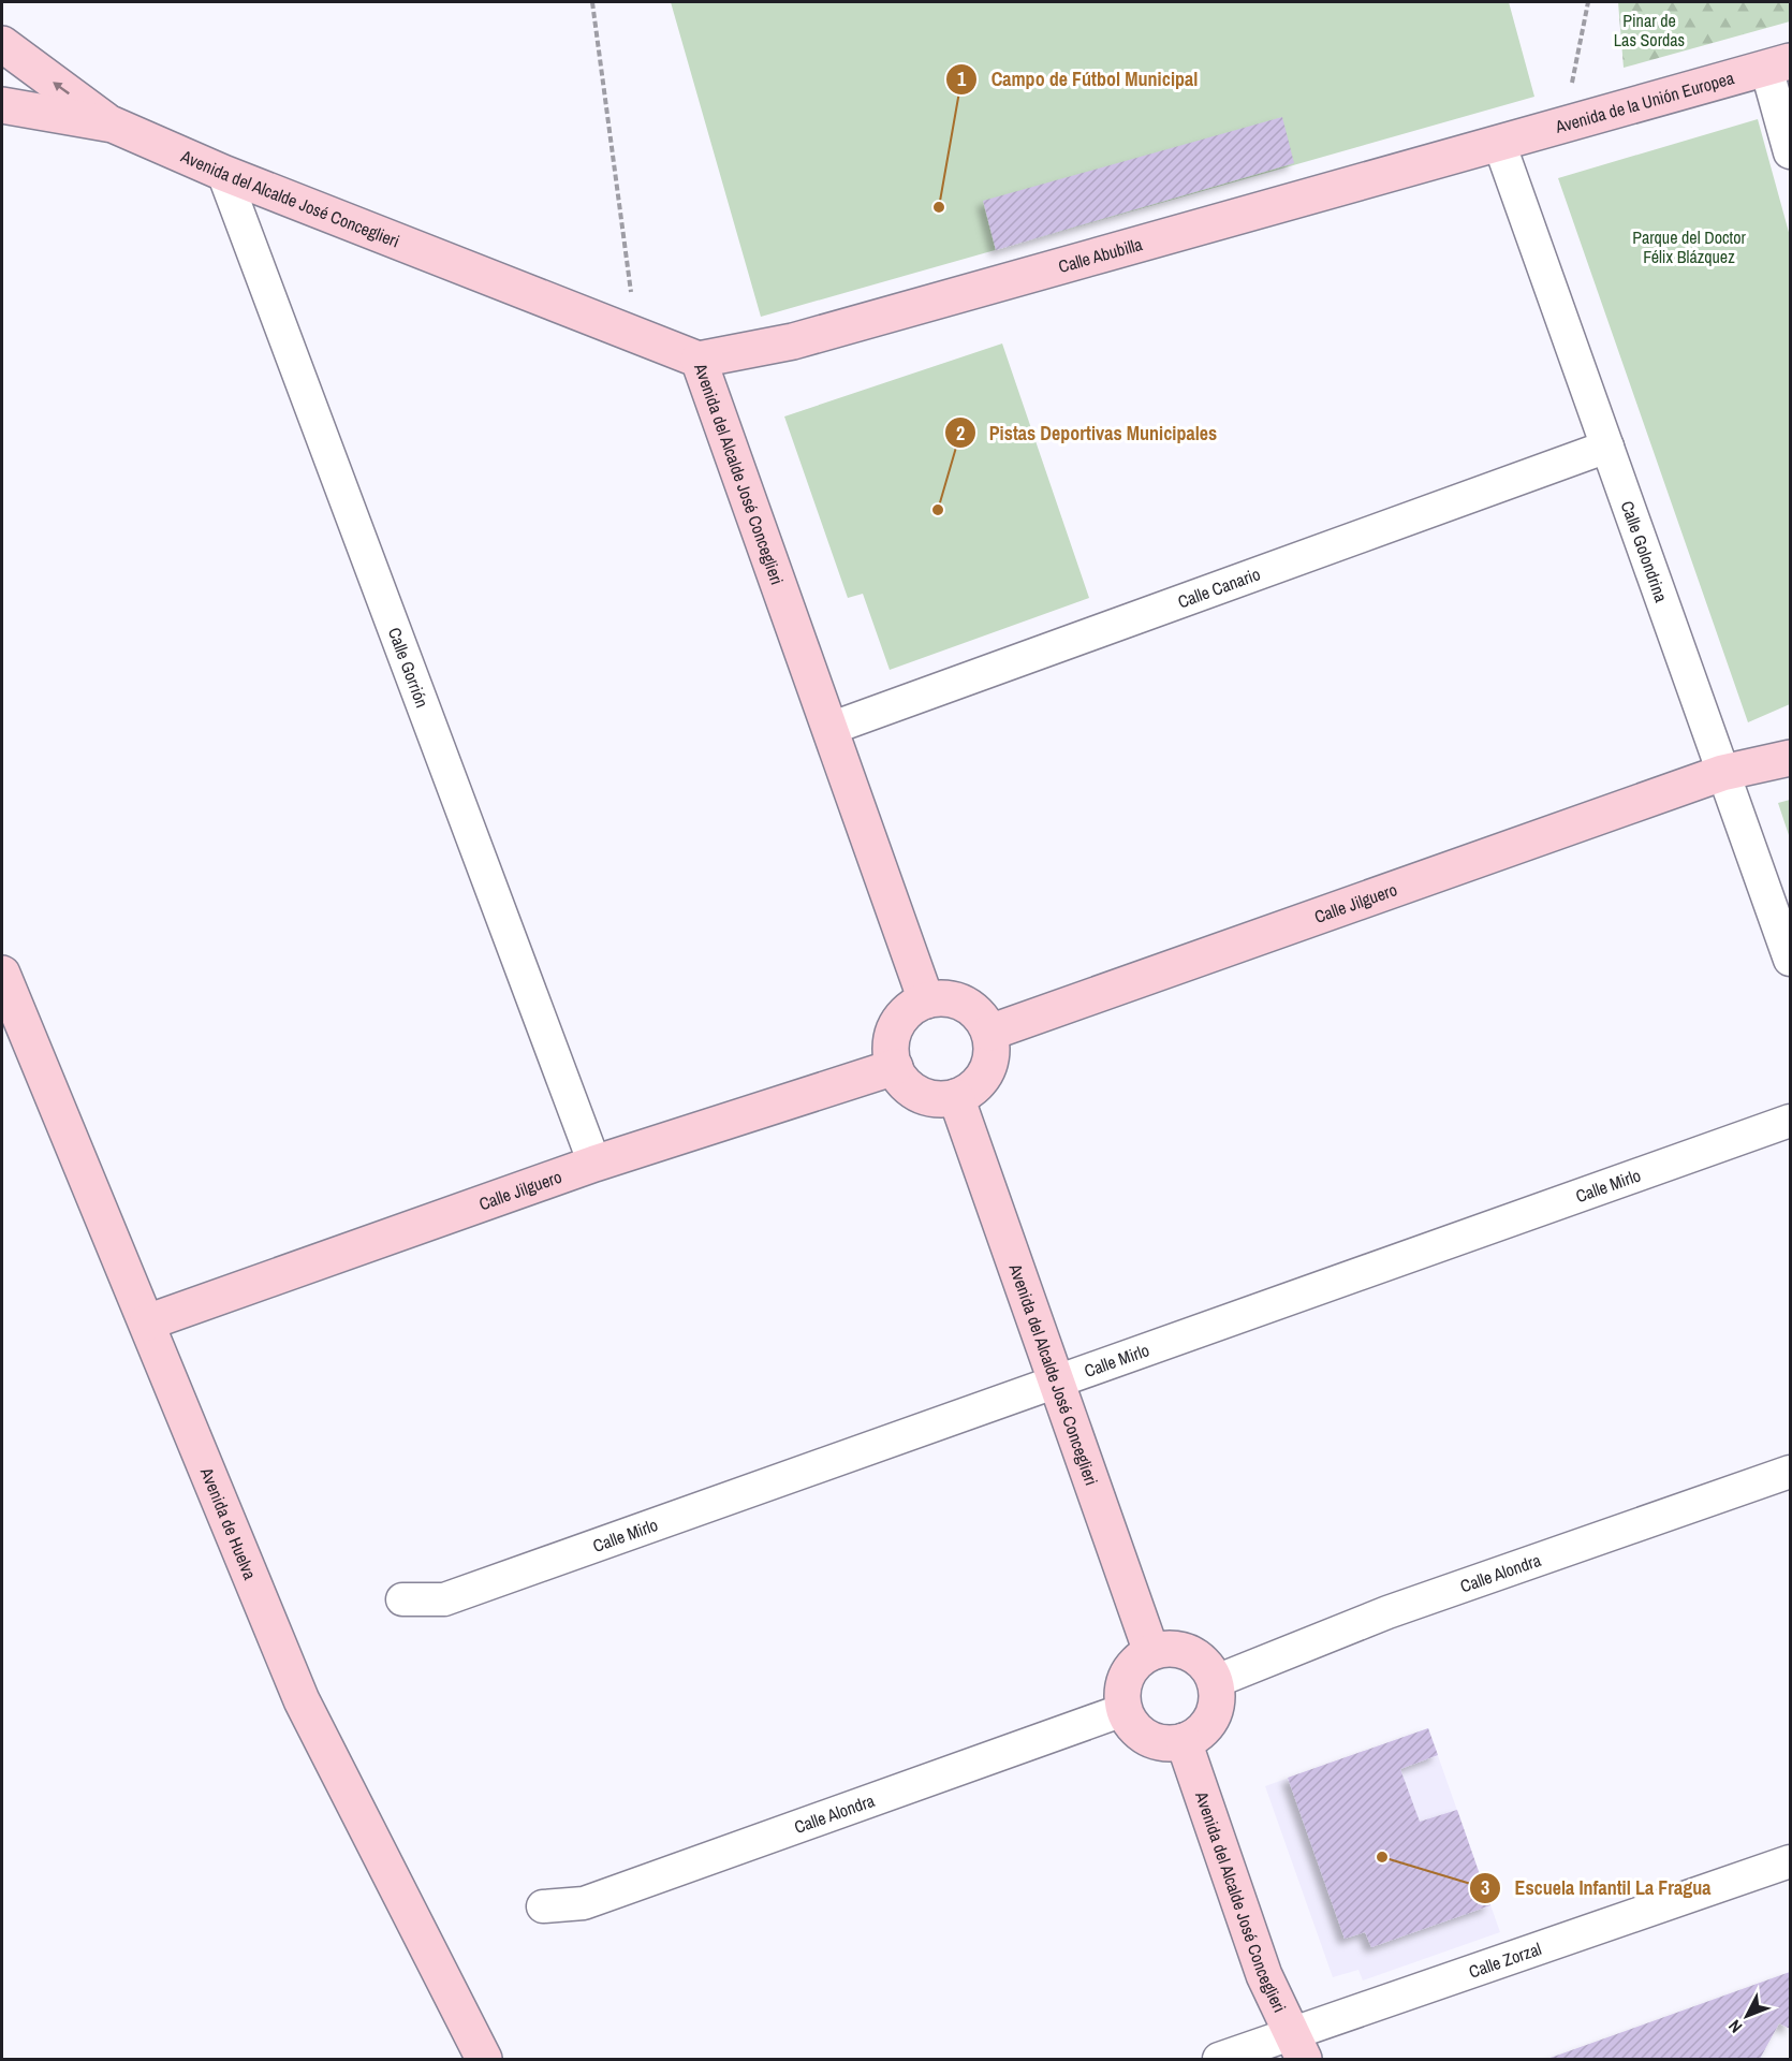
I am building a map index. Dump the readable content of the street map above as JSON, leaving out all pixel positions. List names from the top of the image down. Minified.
{"streets":{"street":["Avenida de la Unión Europea","Avenida del Alcalde José Conceglieri","Calle Abubilla","Calle Golondrina","Calle Canario","Calle Gorrión","Calle Jilguero","Calle Mirlo","Avenida de Huelva","Calle Alondra","Calle Zorzal"]},"crossings":[["Avenida de la Unión Europea","Calle Abubilla"],["Avenida de la Unión Europea","Calle Golondrina"],["Avenida del Alcalde José Conceglieri","Calle Abubilla"],["Avenida del Alcalde José Conceglieri","Calle Canario"],["Avenida del Alcalde José Conceglieri","Calle Gorrión"],["Avenida del Alcalde José Conceglieri","Calle Jilguero"],["Avenida del Alcalde José Conceglieri","Calle Mirlo"],["Avenida del Alcalde José Conceglieri","Calle Alondra"],["Avenida del Alcalde José Conceglieri","Calle Zorzal"],["Calle Abubilla","Calle Golondrina"],["Calle Golondrina","Calle Canario"],["Calle Golondrina","Calle Jilguero"],["Calle Gorrión","Calle Jilguero"],["Calle Jilguero","Avenida de Huelva"]],"parks":["Pinar de Las Sordas","Parque del Doctor Félix Blázquez"],"places":["Campo de Fútbol Municipal","Pistas Deportivas Municipales","Escuela Infantil La Fragua"],"north":"bottom left"}
